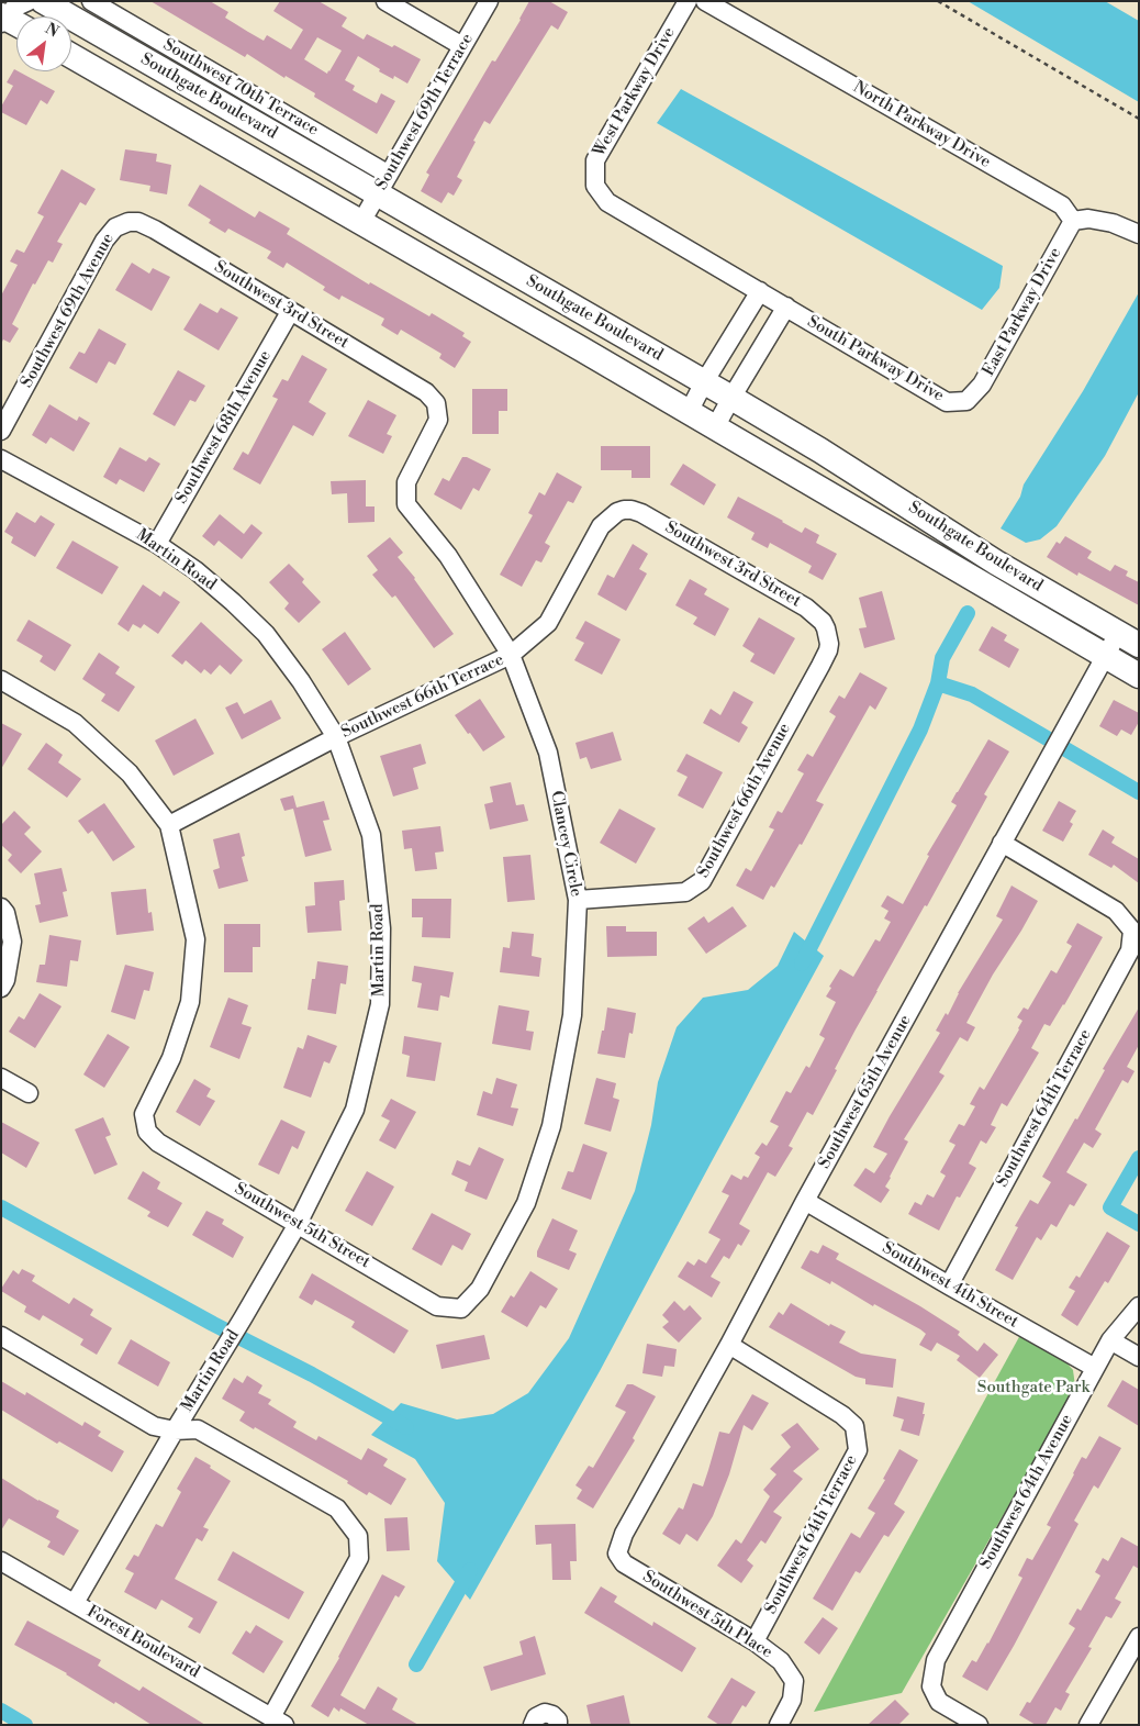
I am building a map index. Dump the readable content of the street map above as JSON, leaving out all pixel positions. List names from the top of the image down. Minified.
{"streets":{"main road":["Southgate Boulevard"],"street":["Southwest 70th Terrace","West Parkway Drive","Southwest 69th Terrace","North Parkway Drive","Southwest 3rd Street","Southwest 69th Avenue","East Parkway Drive","South Parkway Drive","Southwest 68th Avenue","Martin Road","Southwest 66th Terrace","Southwest 66th Avenue","Clancey Circle","Southwest 65th Avenue","Southwest 64th Terrace","Southwest 5th Street","Southwest 4th Street","Southwest 64th Avenue","Southwest 5th Place","Forest Boulevard"]},"crossings":[["Southwest 70th Terrace","Southgate Boulevard"],["Southwest 70th Terrace","Southwest 69th Terrace"],["West Parkway Drive","South Parkway Drive"],["Southgate Boulevard","Southwest 69th Terrace"],["Southgate Boulevard","Southwest 65th Avenue"],["North Parkway Drive","East Parkway Drive"],["Southwest 3rd Street","Southwest 69th Avenue"],["Southwest 3rd Street","Southwest 68th Avenue"],["Southwest 3rd Street","Southwest 66th Terrace"],["Southwest 3rd Street","Southwest 66th Avenue"],["Southwest 3rd Street","Clancey Circle"],["East Parkway Drive","South Parkway Drive"],["Southwest 68th Avenue","Martin Road"],["Martin Road","Southwest 66th Terrace"],["Martin Road","Southwest 5th Street"],["Martin Road","Forest Boulevard"],["Southwest 66th Terrace","Clancey Circle"],["Southwest 66th Terrace","Southwest 5th Street"],["Southwest 66th Avenue","Clancey Circle"],["Clancey Circle","Southwest 5th Street"],["Southwest 65th Avenue","Southwest 64th Terrace"],["Southwest 65th Avenue","Southwest 4th Street"],["Southwest 65th Avenue","Southwest 5th Place"],["Southwest 64th Terrace","Southwest 4th Street"],["Southwest 64th Terrace","Southwest 5th Place"],["Southwest 4th Street","Southwest 64th Avenue"]],"parks":["Southgate Park"],"north":"top right"}
